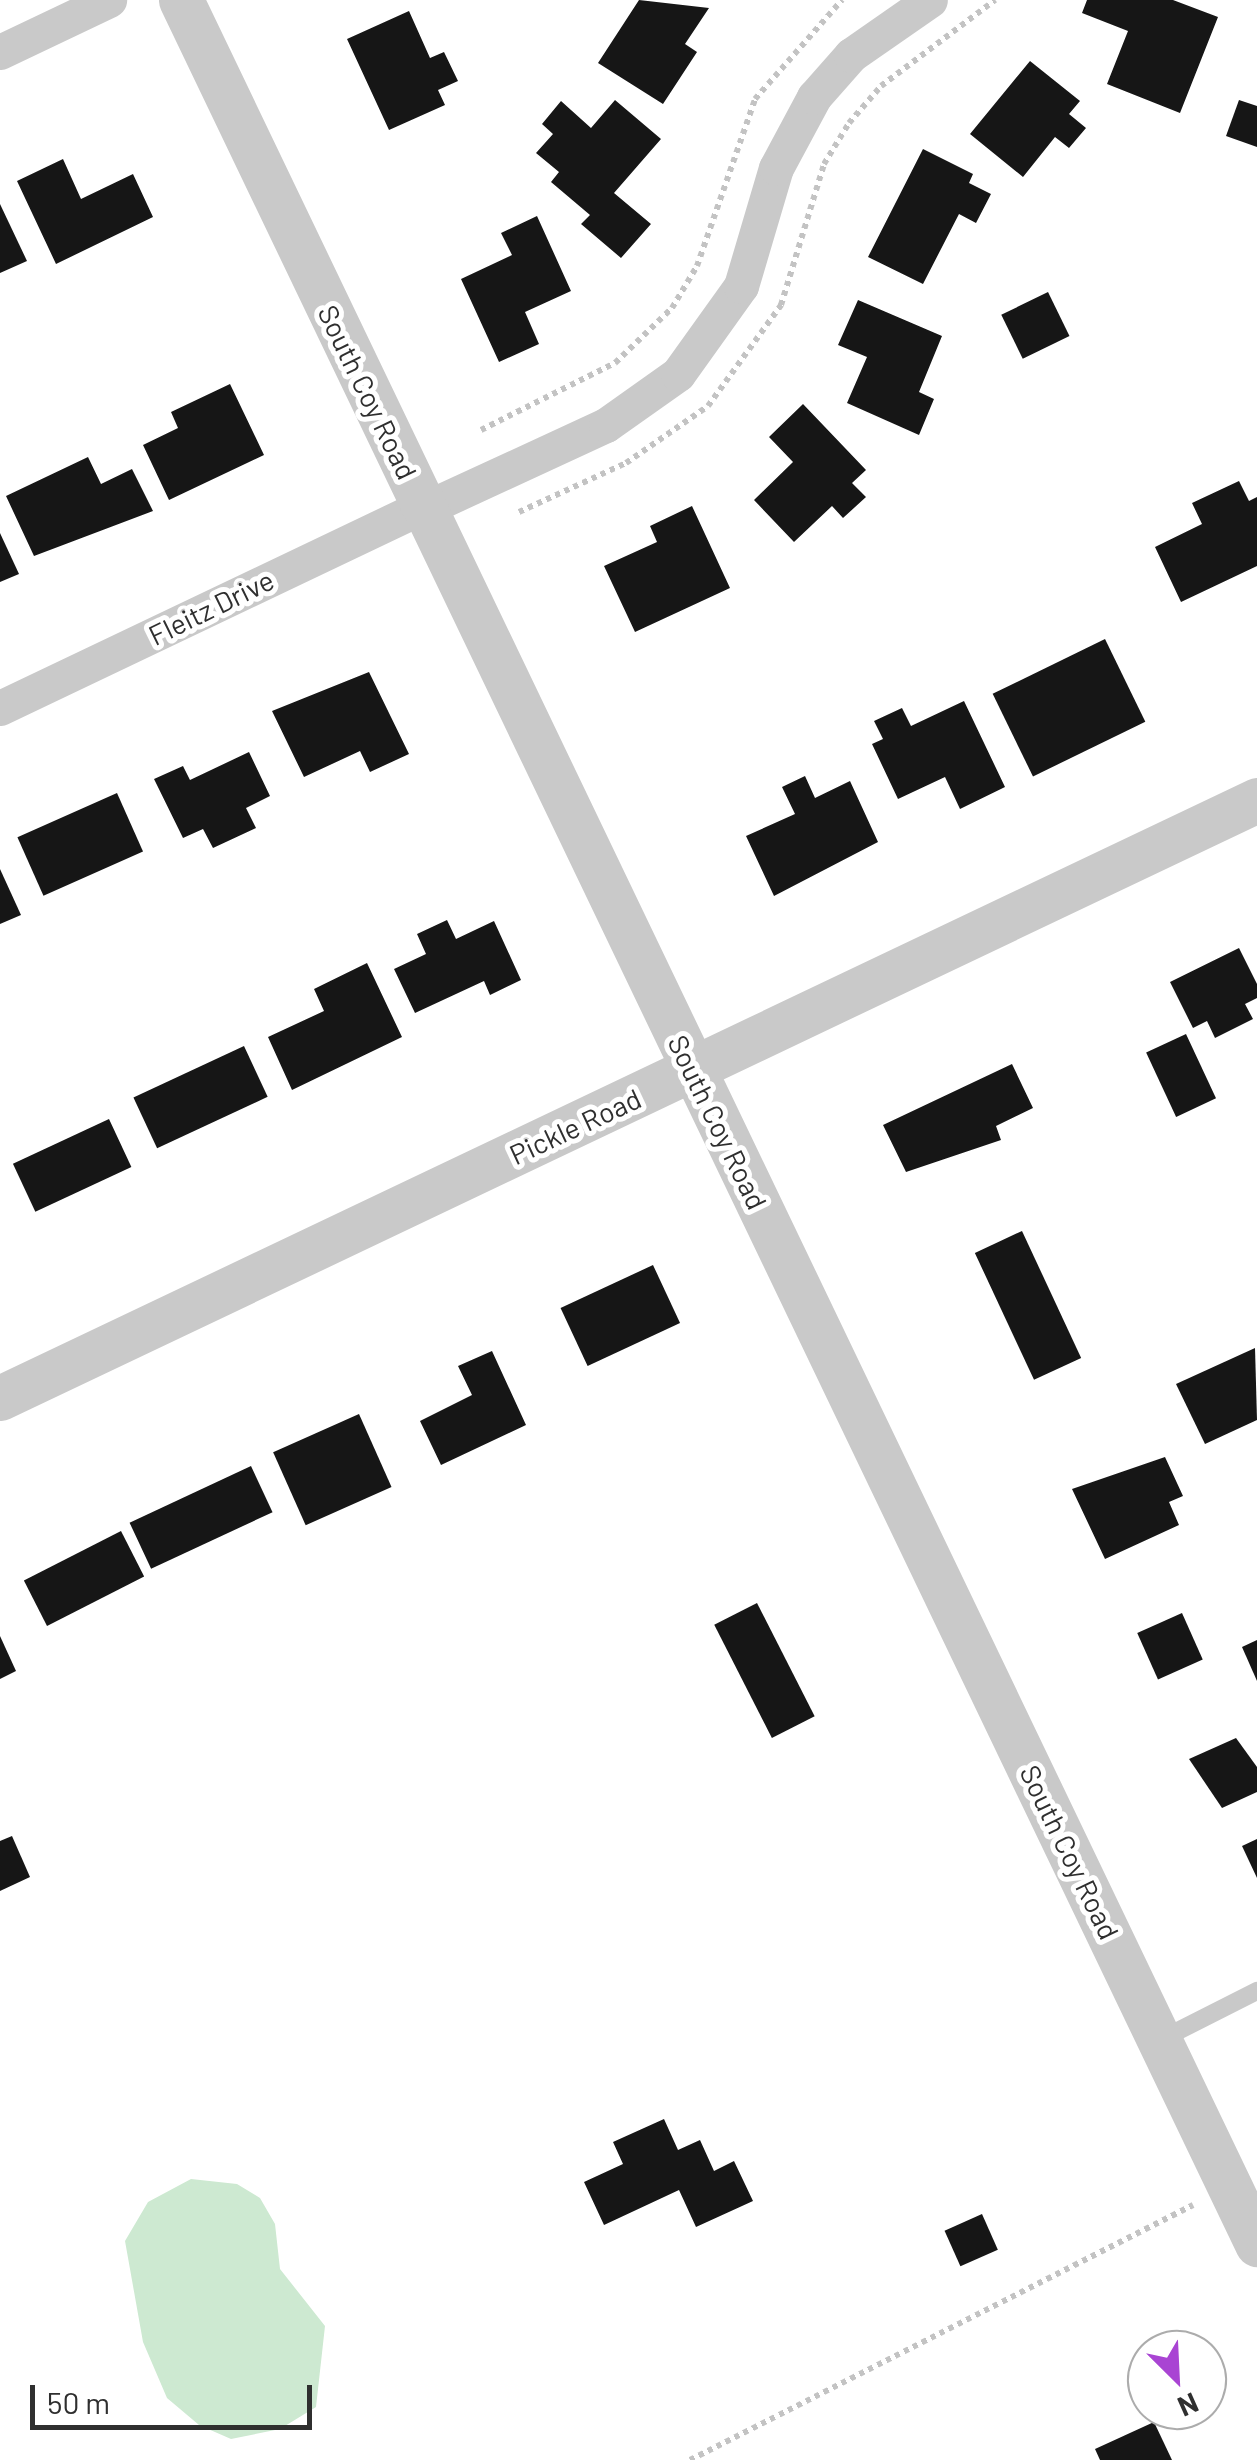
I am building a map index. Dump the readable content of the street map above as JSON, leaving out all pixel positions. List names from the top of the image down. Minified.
{"streets":{"street":["South Coy Road","Fleitz Drive","Pickle Road"]},"crossings":[["South Coy Road","Fleitz Drive"],["South Coy Road","Pickle Road"]],"scale_bar":"50 m","north":"bottom right"}
